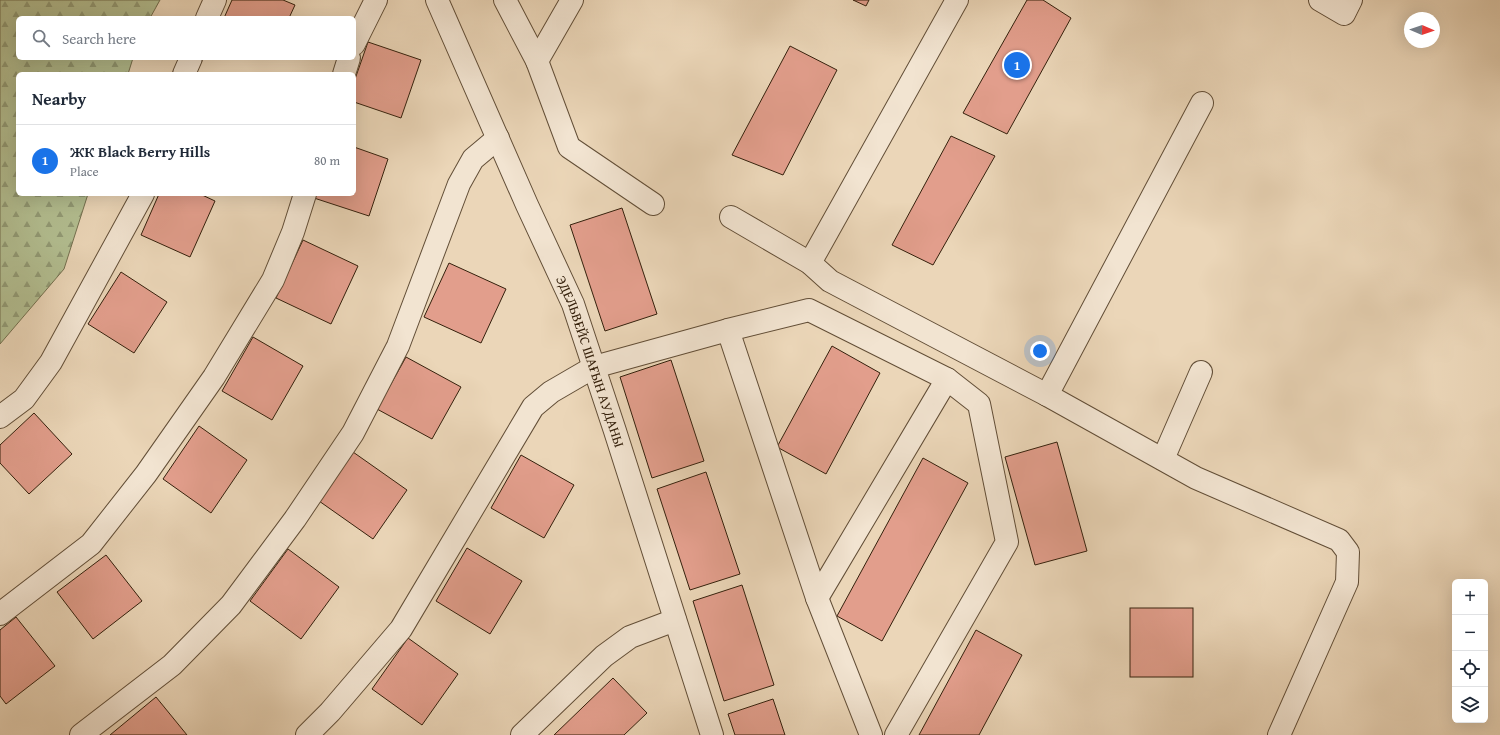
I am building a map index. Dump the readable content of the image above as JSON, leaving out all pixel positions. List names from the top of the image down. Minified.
{"streets":{"street":["ЭДЕЛЬВЕЙС ШАҒЫН АУДАНЫ"]},"north":"right","page":{"search":"Search here","pins":"1","heading":"Nearby","list":[{"mark":"1","name":"ЖК Black Berry Hills","note":"Place","value":"80 m"}],"map_buttons":["+","−"]}}
